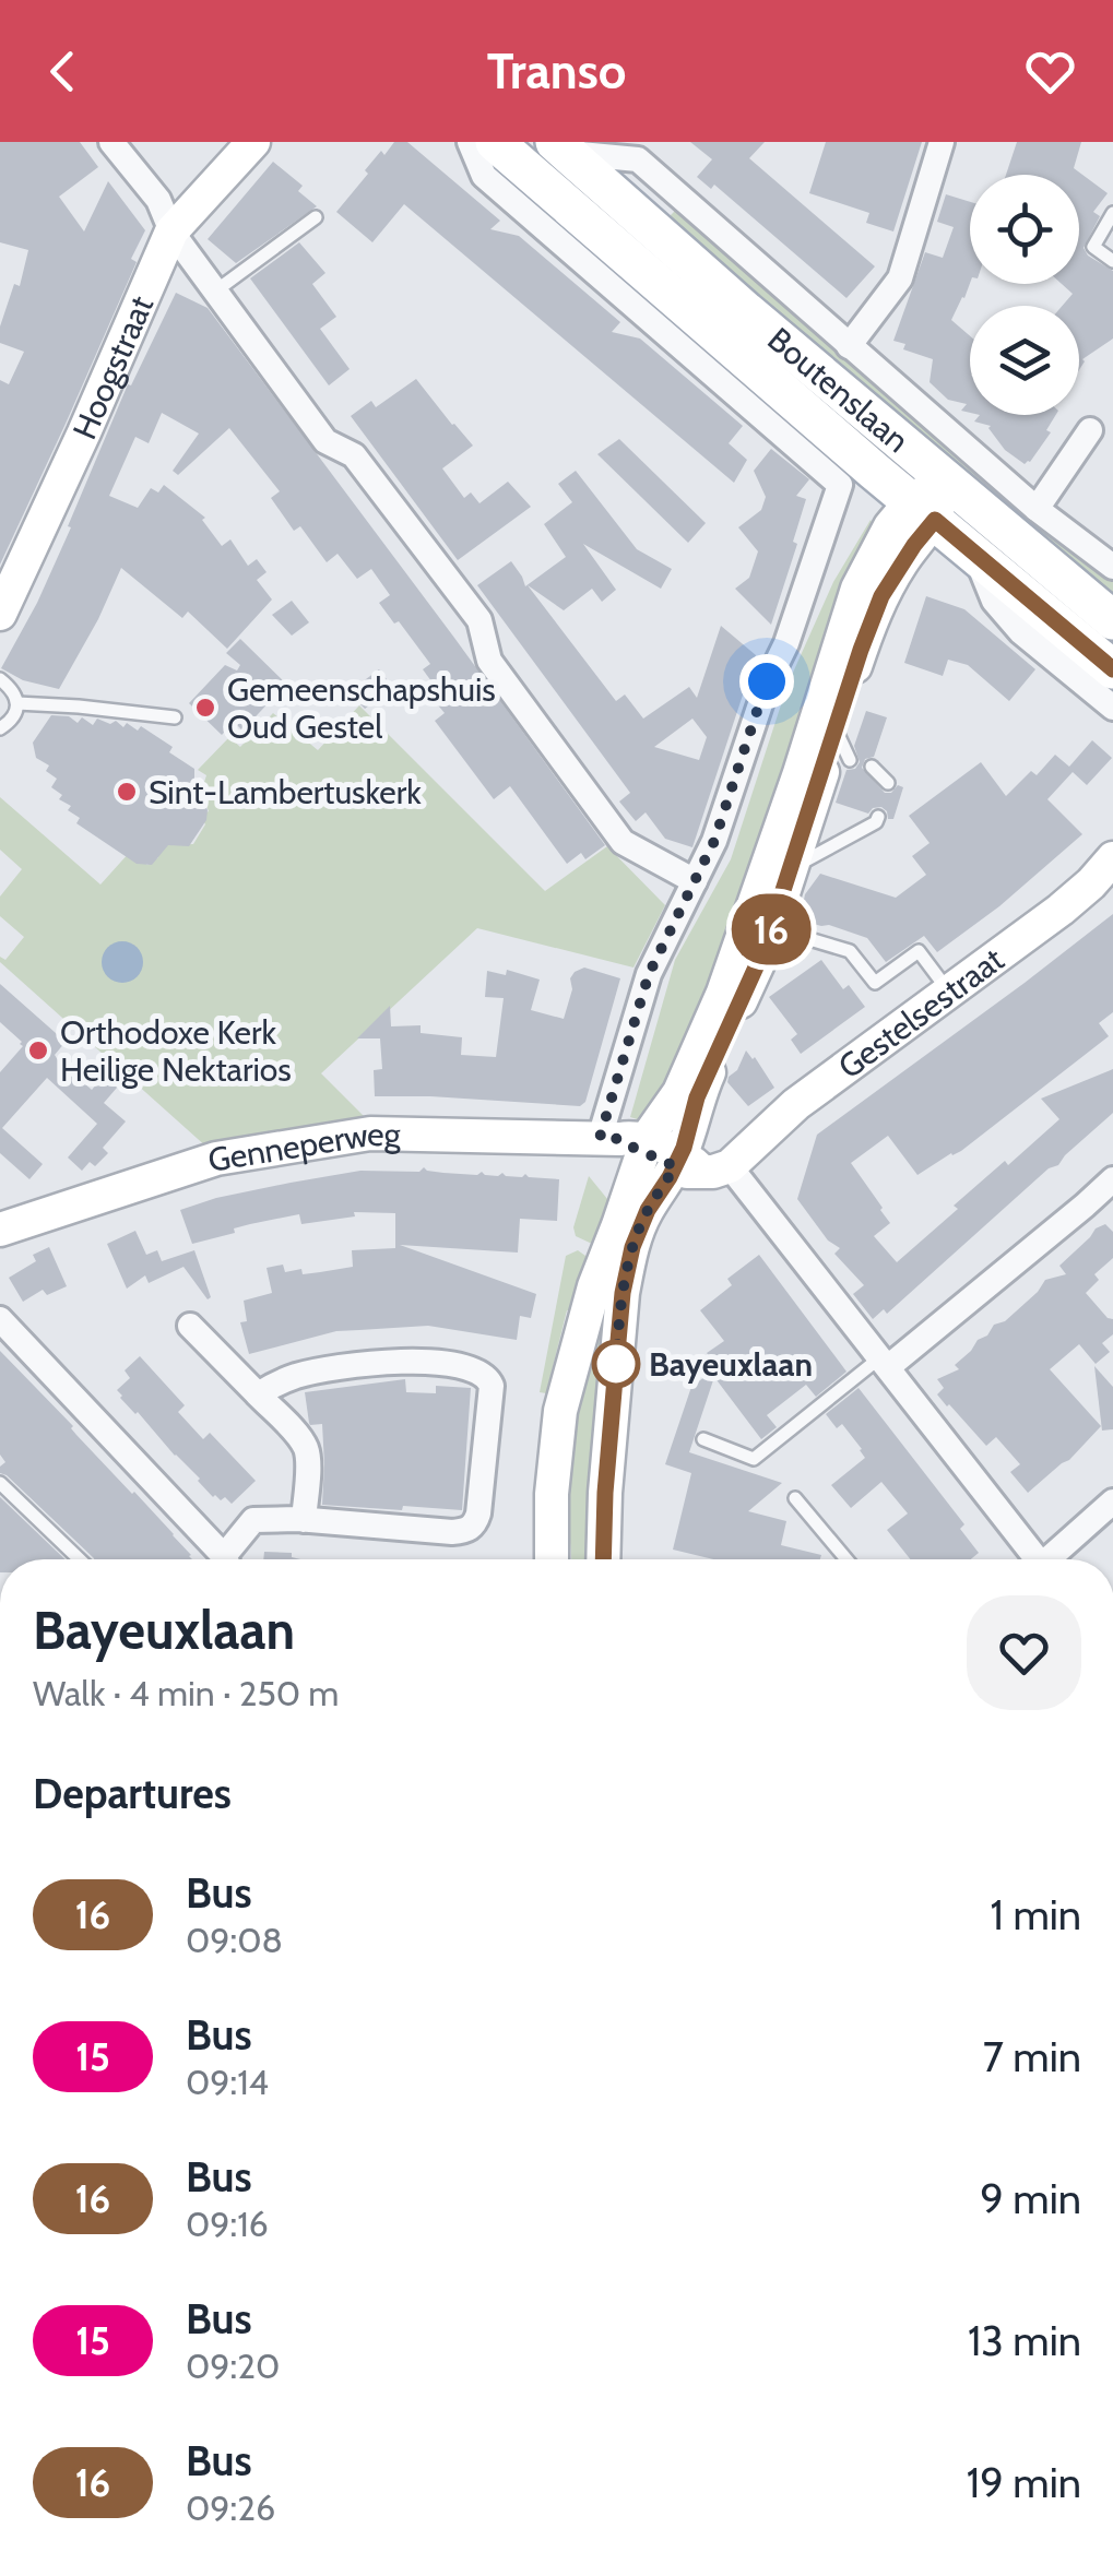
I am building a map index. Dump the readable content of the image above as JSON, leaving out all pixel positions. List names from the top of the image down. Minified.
{"streets":{"main road":["Hoogstraat","Boutenslaan","Gestelsestraat","Genneperweg"]},"crossings":[["Gestelsestraat","Genneperweg"]],"places":["Gemeenschapshuis Oud Gestel","Sint-Lambertuskerk","Orthodoxe Kerk Heilige Nektarios","Bayeuxlaan"],"lines":["bus line 16"],"page":{"header":"Transo","on_map":"16","heading":[["Bayeuxlaan","Walk · 4 min · 250 m"],"Departures"],"list":[{"mark":"16","name":"Bus","note":"09:08","value":"1 min"},{"mark":"15","name":"Bus","note":"09:14","value":"7 min"},{"mark":"16","name":"Bus","note":"09:16","value":"9 min"},{"mark":"15","name":"Bus","note":"09:20","value":"13 min"},{"mark":"16","name":"Bus","note":"09:26","value":"19 min"}]}}
